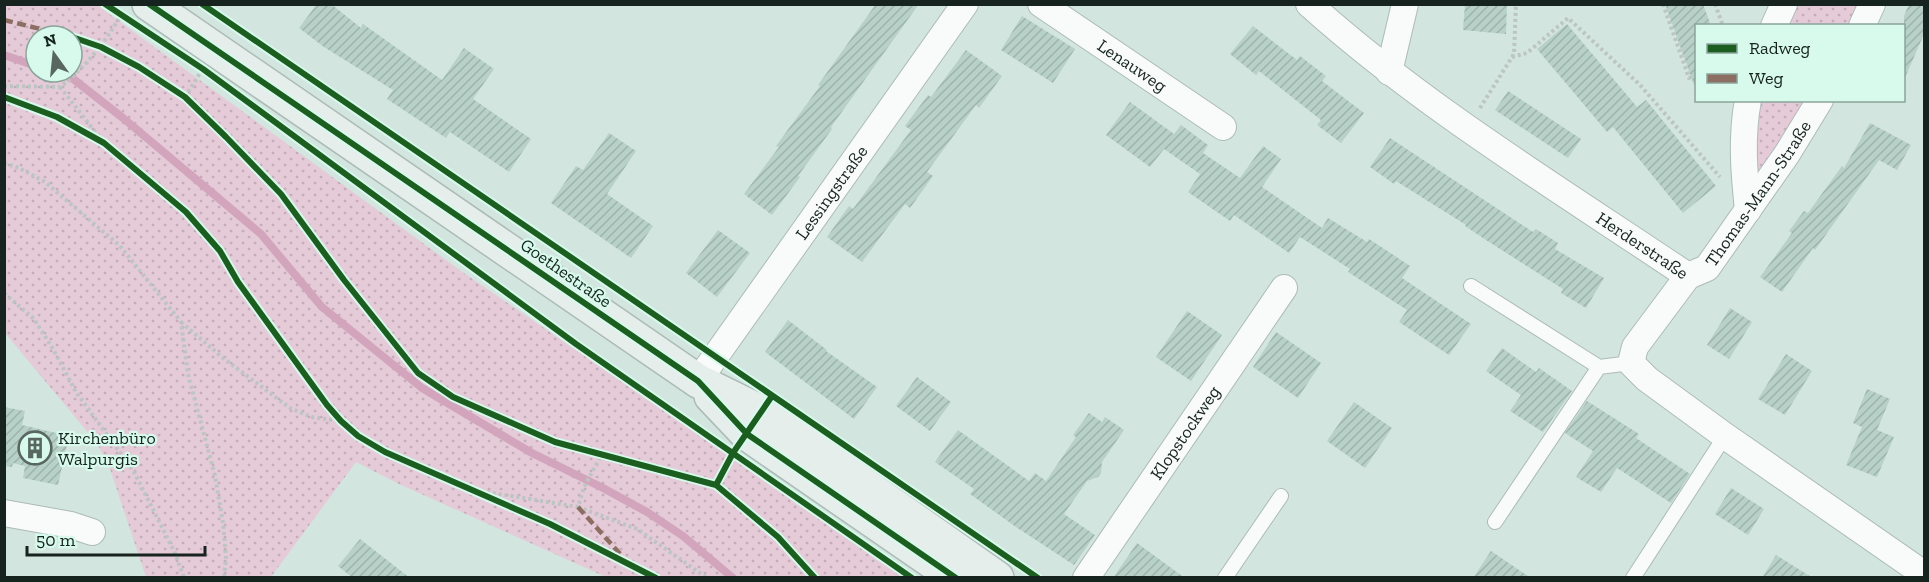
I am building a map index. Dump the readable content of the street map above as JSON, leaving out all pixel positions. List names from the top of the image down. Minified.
{"streets":{"main road":["Goethestraße"],"street":["Lenauweg","Thomas-Mann-Straße","Lessingstraße","Herderstraße","Klopstockweg"]},"crossings":[["Thomas-Mann-Straße","Herderstraße"],["Lessingstraße","Goethestraße"]],"places":{"building":["Kirchenbüro Walpurgis"]},"legend":["Radweg","Weg"],"scale_bar":"50 m","north":"top"}
